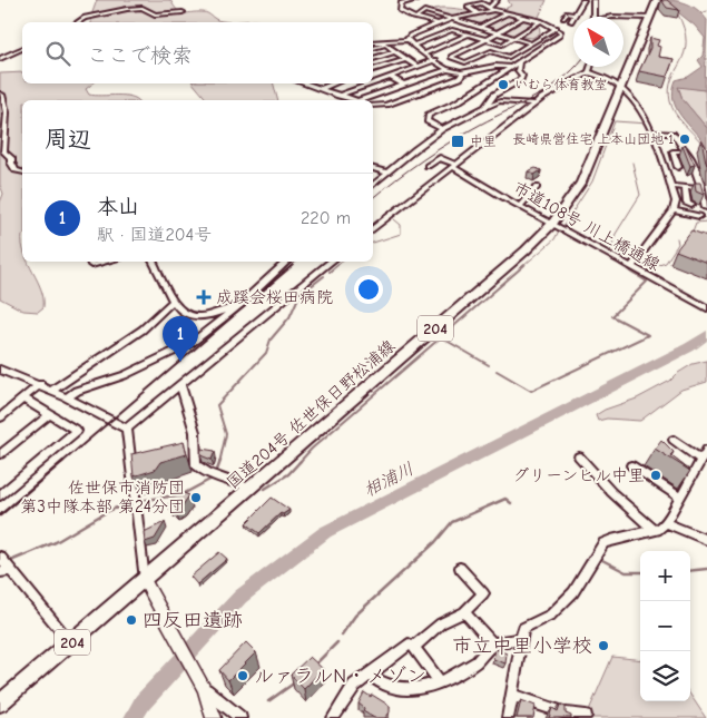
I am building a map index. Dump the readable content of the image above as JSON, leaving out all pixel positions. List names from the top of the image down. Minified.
{"streets":{"highway":["204","国道204号 佐世保日野松浦線"],"street":["市道108号 川上橋通線"]},"crossings":[["市道108号 川上橋通線","国道204号 佐世保日野松浦線"],["204","国道204号 佐世保日野松浦線"]],"water":["相浦川"],"places":{"other":["いむら体育教室","長崎県営住宅 上本山団地 1","グリーンヒル中里","佐世保市消防団 第3中隊本部 第24分団","四反田遺跡","市立中里小学校","ルァラルN・メゾン"],"transit":["中里"],"health":["成蹊会桜田病院"]},"north":"top left","page":{"search":"ここで検索","heading":"周辺","list":[{"mark":"1","name":"本山","note":"駅 · 国道204号","value":"220 m"}],"pins":"1","map_buttons":["+","−"]}}
